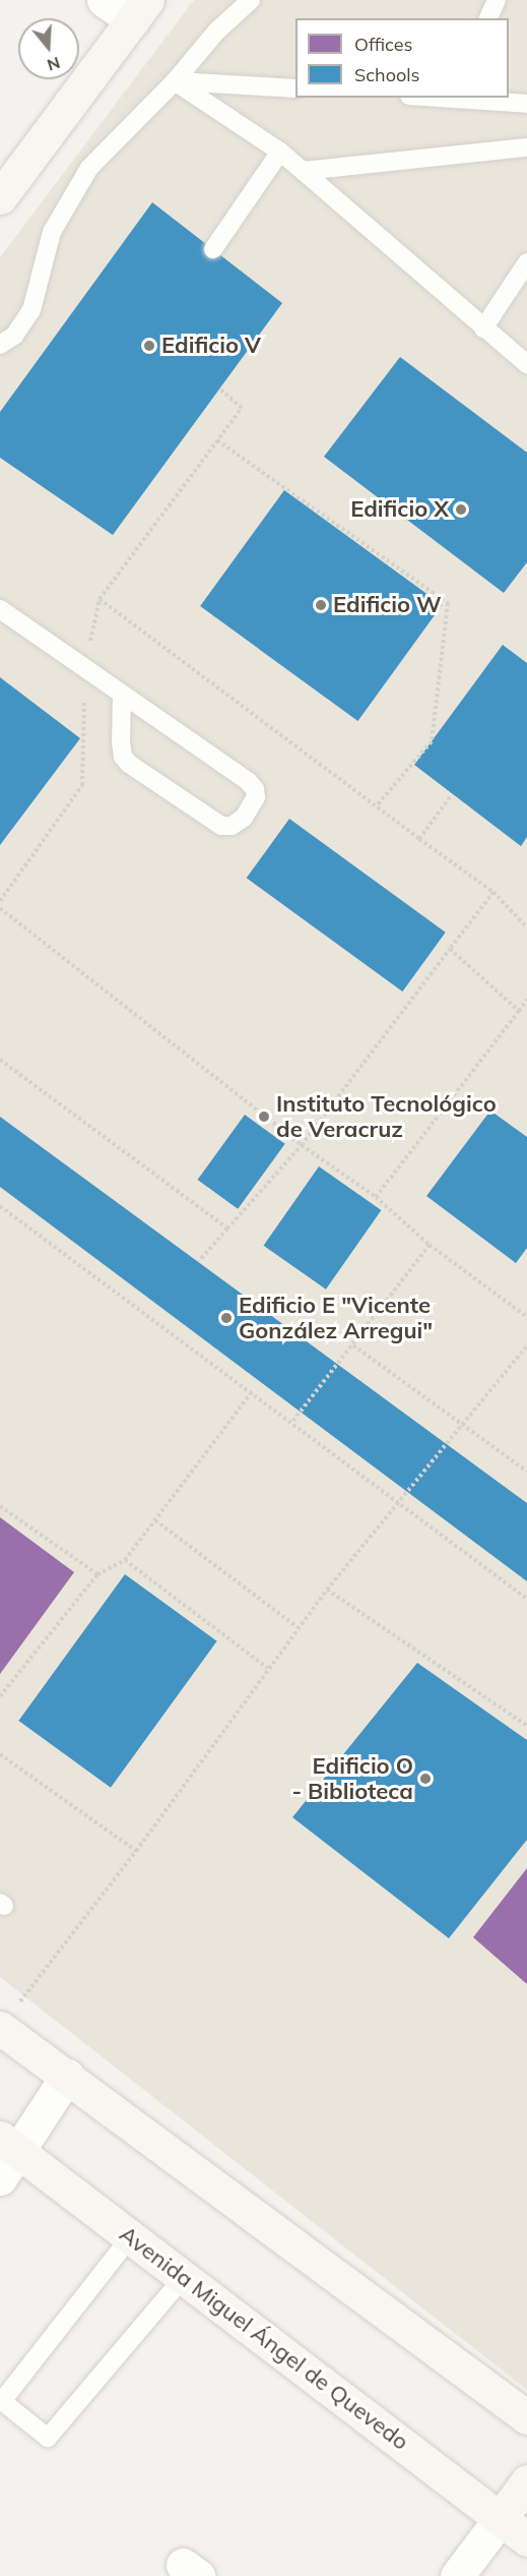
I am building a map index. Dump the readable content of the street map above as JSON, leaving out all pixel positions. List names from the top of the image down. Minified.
{"streets":{"main road":["Avenida Miguel Ángel de Quevedo"]},"places":["Edificio V","Edificio X","Edificio W","Instituto Tecnológico de Veracruz","Edificio E \"Vicente González Arregui\"","Edificio O - Biblioteca"],"legend":["Offices","Schools"],"north":"bottom"}
